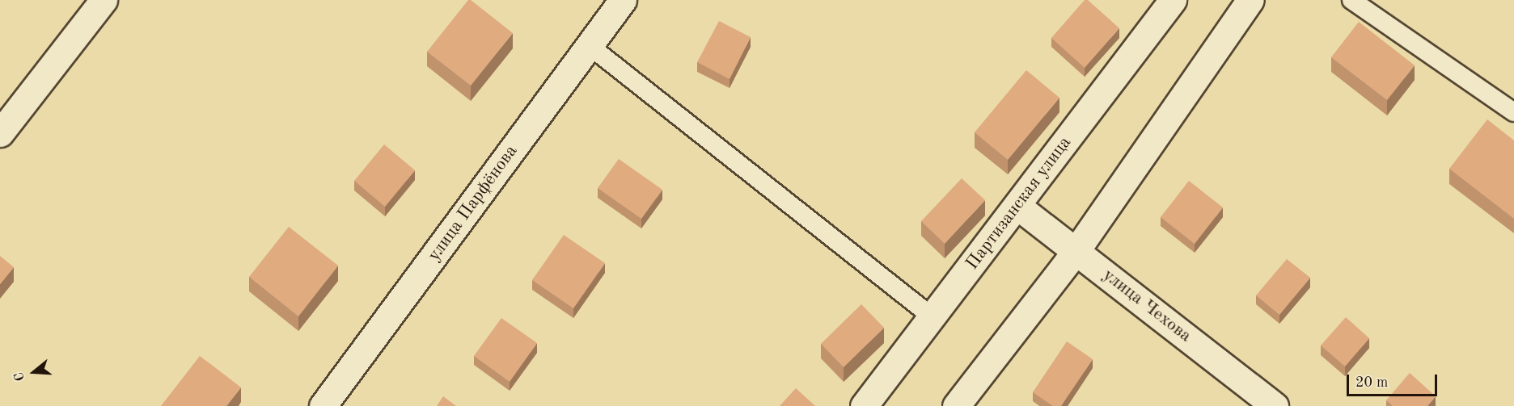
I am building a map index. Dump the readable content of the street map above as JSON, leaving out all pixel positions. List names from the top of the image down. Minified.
{"streets":{"street":["улица Парфёнова","Партизанская улица","улица Чехова"]},"crossings":[["Партизанская улица","улица Чехова"]],"scale_bar":"20 m","north":"left"}
